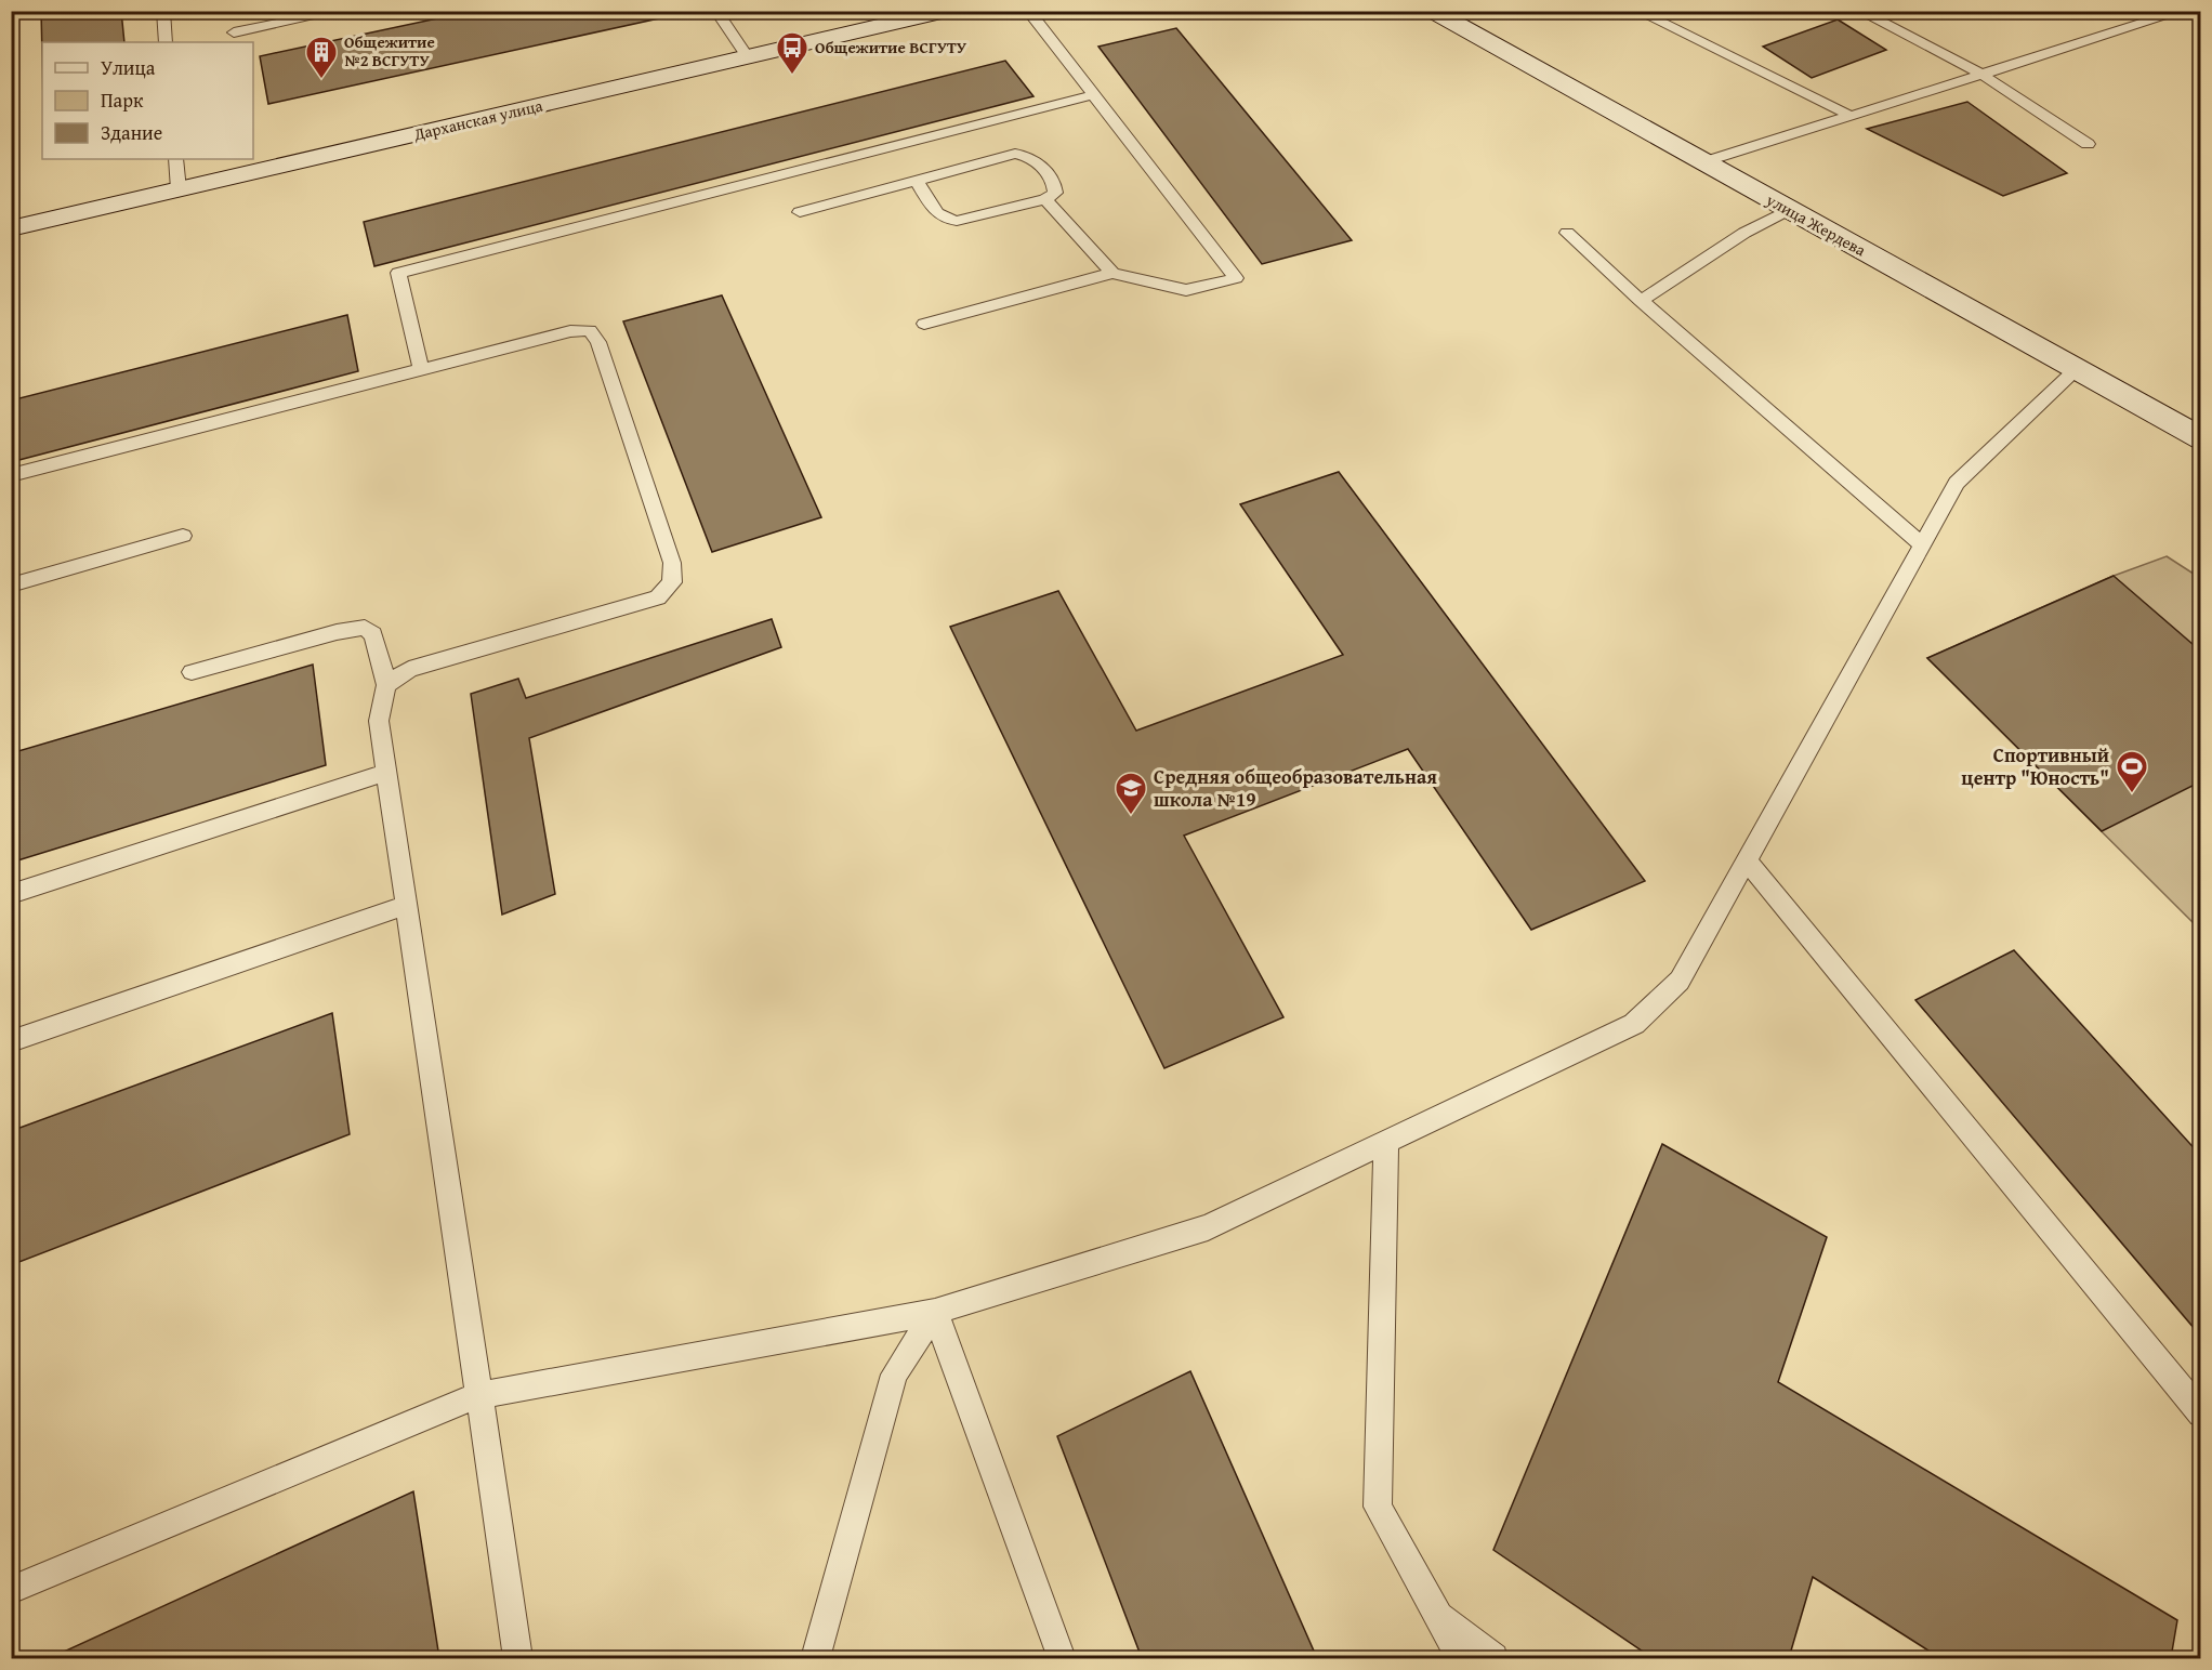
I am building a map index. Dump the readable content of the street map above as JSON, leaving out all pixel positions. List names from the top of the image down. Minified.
{"streets":{"street":["Дарханская улица","улица Жердева"]},"places":{"bus stop":["Общежитие ВСГУТУ"],"building":["Общежитие №2 ВСГУТУ"],"sports":["Спортивный центр \"Юность\""],"school or university":["Средняя общеобразовательная школа №19"]},"legend":["Улица","Парк","Здание"]}
